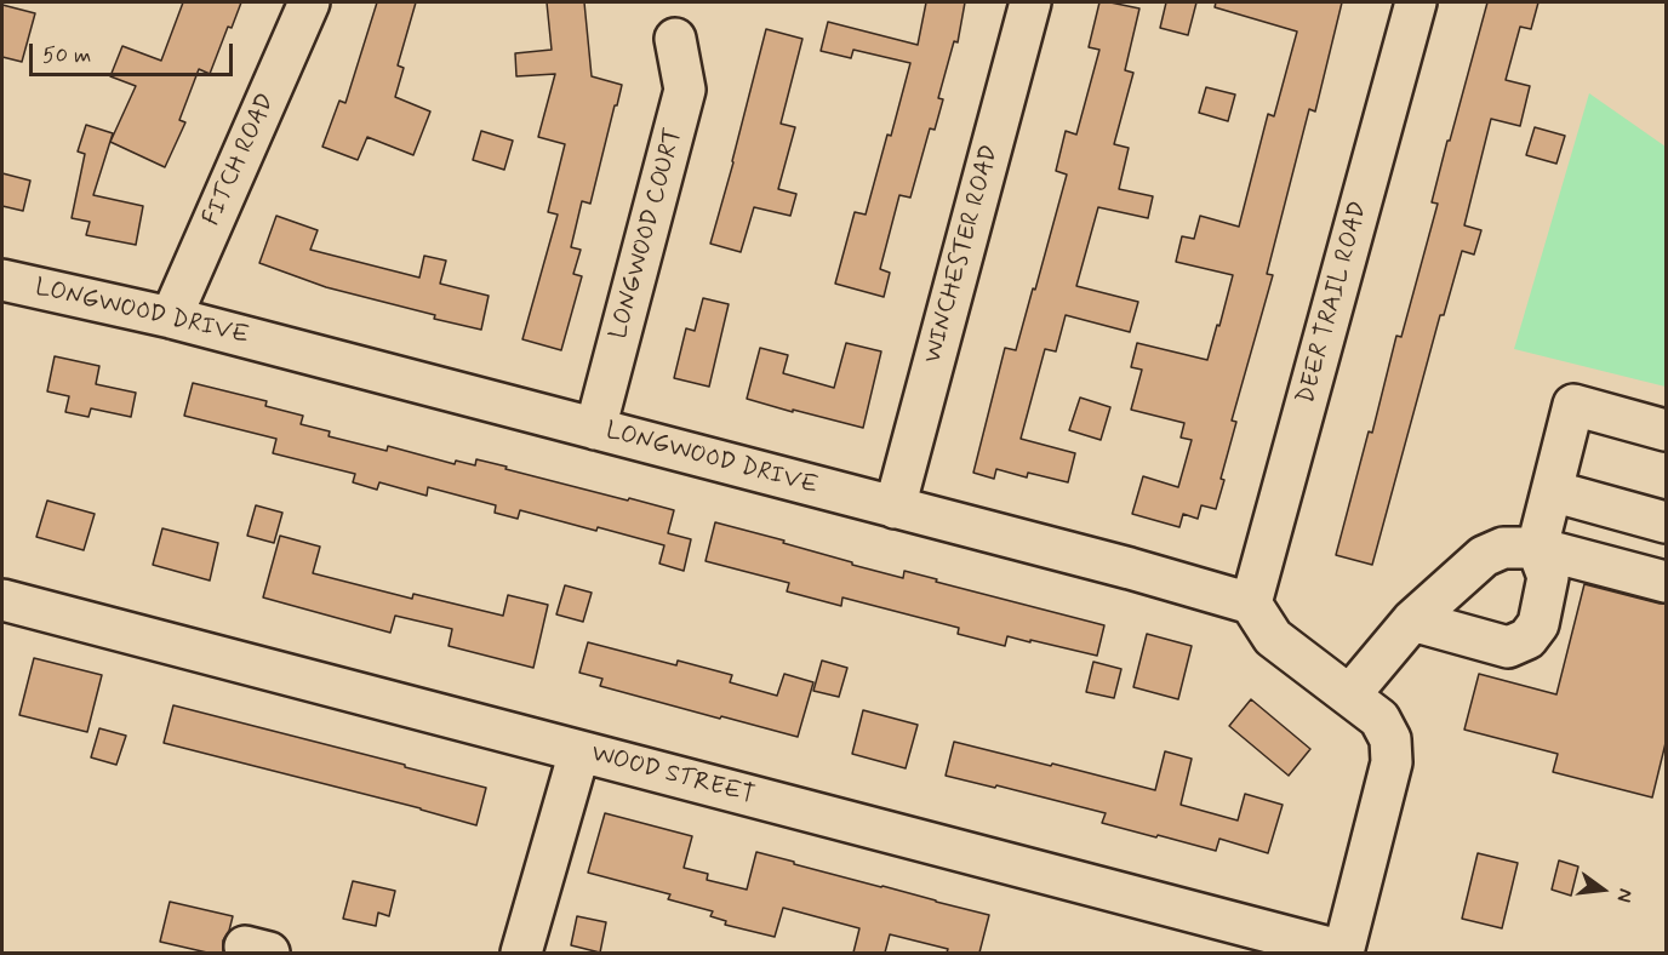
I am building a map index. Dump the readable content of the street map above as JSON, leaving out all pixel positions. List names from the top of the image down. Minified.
{"streets":{"street":["FITCH ROAD","LONGWOOD COURT","WINCHESTER ROAD","DEER TRAIL ROAD","LONGWOOD DRIVE","WOOD STREET"]},"crossings":[["FITCH ROAD","LONGWOOD DRIVE"],["LONGWOOD COURT","LONGWOOD DRIVE"],["WINCHESTER ROAD","LONGWOOD DRIVE"],["DEER TRAIL ROAD","LONGWOOD DRIVE"]],"scale_bar":"50 m","north":"right"}
